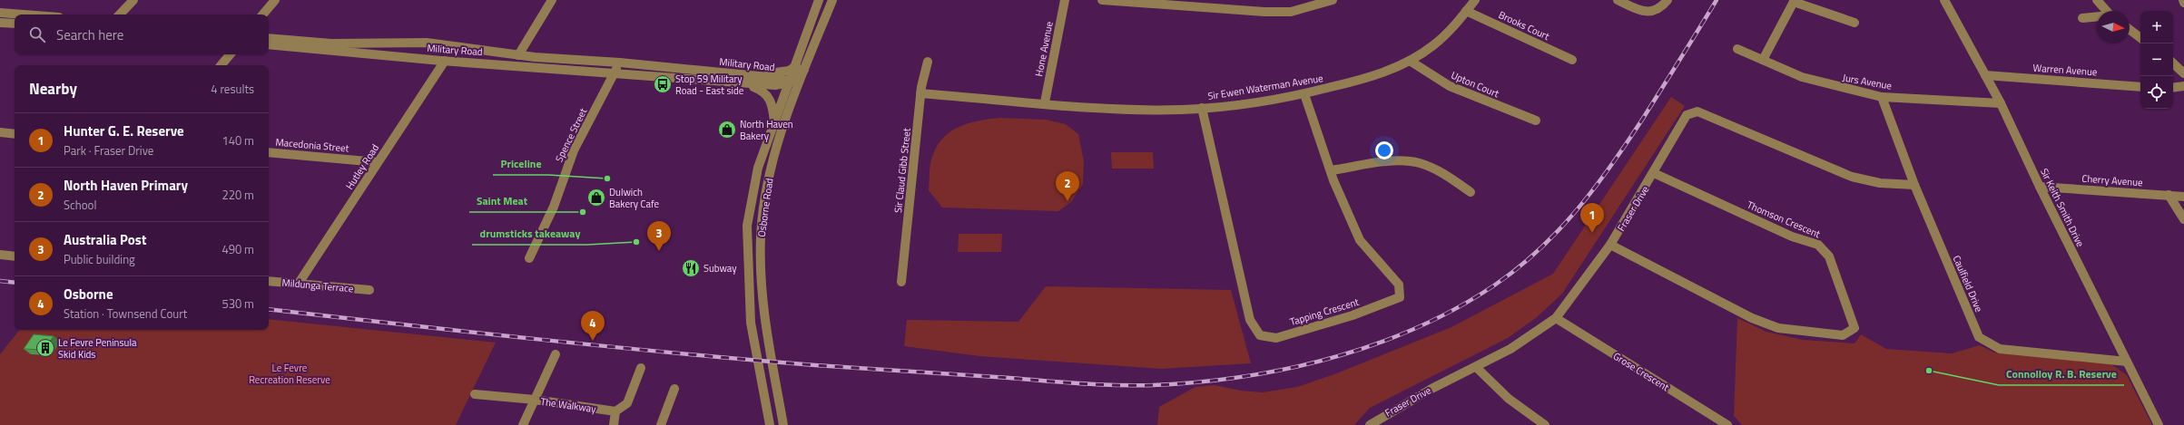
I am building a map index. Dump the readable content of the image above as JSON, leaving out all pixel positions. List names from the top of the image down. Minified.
{"streets":{"street":["Brooks Court","Hone Avenue","Military Road","Warren Avenue","Jurs Avenue","Upton Court","Sir Ewen Waterman Avenue","Spence Street","Macedonia Street","Hutley Road","Sir Claud Gibb Street","Cherry Avenue","Osborne Road","Sir Keith Smith Drive","Fraser Drive","Thomson Crescent","Caulfield Drive","Mildunga Terrace","Tapping Crescent","Grose Crescent","The Walkway"]},"crossings":[["Brooks Court","Sir Ewen Waterman Avenue"],["Hone Avenue","Sir Ewen Waterman Avenue"],["Military Road","Spence Street"],["Military Road","Hutley Road"],["Military Road","Osborne Road"],["Warren Avenue","Sir Keith Smith Drive"],["Jurs Avenue","Sir Keith Smith Drive"],["Jurs Avenue","Caulfield Drive"],["Upton Court","Sir Ewen Waterman Avenue"],["Sir Ewen Waterman Avenue","Sir Claud Gibb Street"],["Sir Ewen Waterman Avenue","Tapping Crescent"],["Macedonia Street","Hutley Road"],["Hutley Road","Mildunga Terrace"],["Cherry Avenue","Sir Keith Smith Drive"],["Sir Keith Smith Drive","Caulfield Drive"],["Fraser Drive","Thomson Crescent"],["Fraser Drive","Caulfield Drive"],["Fraser Drive","Grose Crescent"]],"parks":["Le Fevre Recreation Reserve"],"places":{"bus stop":["Stop 59 Military Road - East side"],"shop":["North Haven Bakery","Dulwich Bakery Cafe"],"other":["Priceline","Saint Meat","drumsticks takeaway","Connolloy R. B. Reserve"],"restaurant":["Subway"],"building":["Le Fevre Peninsula Skid Kids"]},"north":"right","page":{"map_buttons":["+","−"],"search":"Search here","heading":["Nearby","4 results"],"list":[{"mark":"1","name":"Hunter G. E. Reserve","note":"Park · Fraser Drive","value":"140 m"},{"mark":"2","name":"North Haven Primary","note":"School","value":"220 m"},{"mark":"3","name":"Australia Post","note":"Public building","value":"490 m"},{"mark":"4","name":"Osborne","note":"Station · Townsend Court","value":"530 m"}],"pins":["2","1","3","4"]}}
